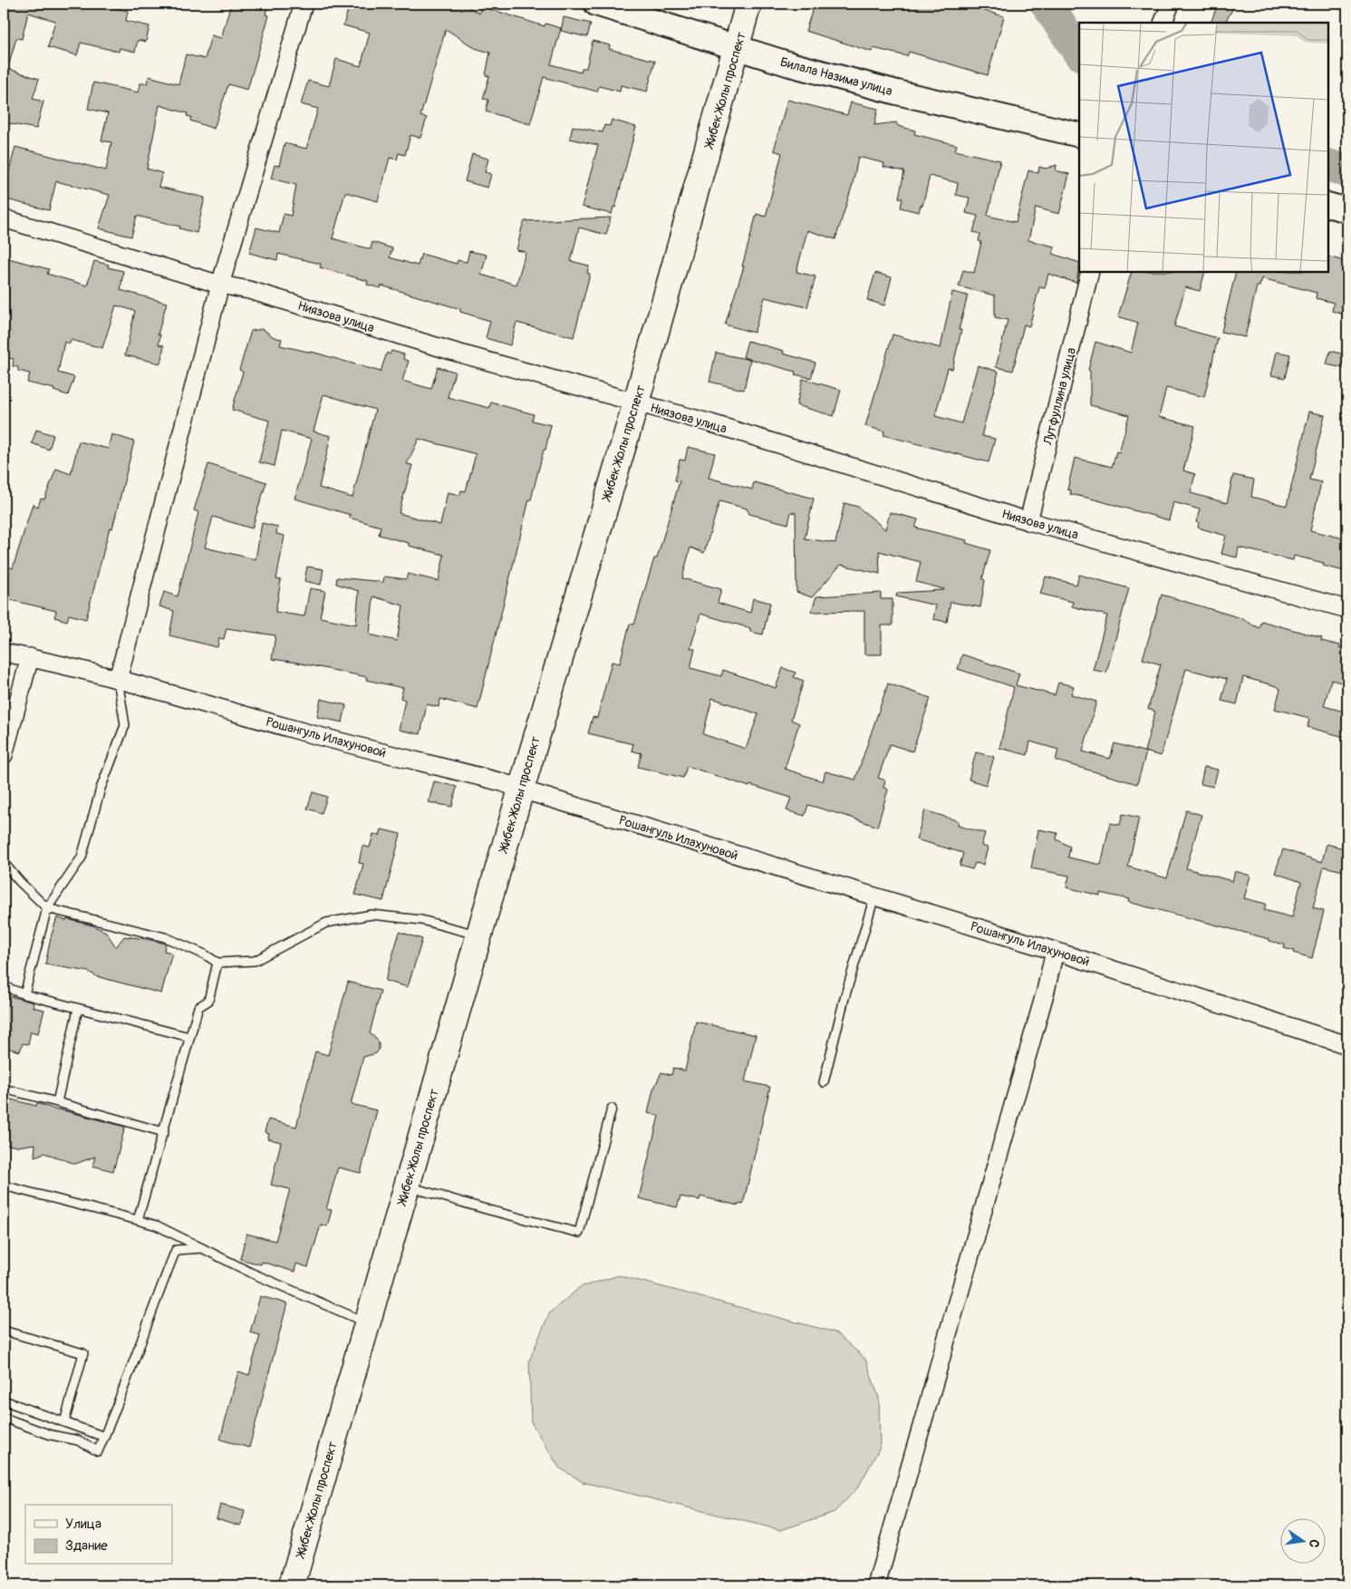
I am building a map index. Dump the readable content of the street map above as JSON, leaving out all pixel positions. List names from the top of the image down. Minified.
{"streets":{"highway":["Жибек Жолы проспект"],"street":["Билала Назима улица","Ниязова улица","Лутфуллина улица","Рошангуль Илахуновой"]},"crossings":[["Билала Назима улица","Жибек Жолы проспект"],["Жибек Жолы проспект","Ниязова улица"],["Жибек Жолы проспект","Рошангуль Илахуновой"],["Ниязова улица","Лутфуллина улица"]],"legend":["Улица","Здание"],"north":"right"}
